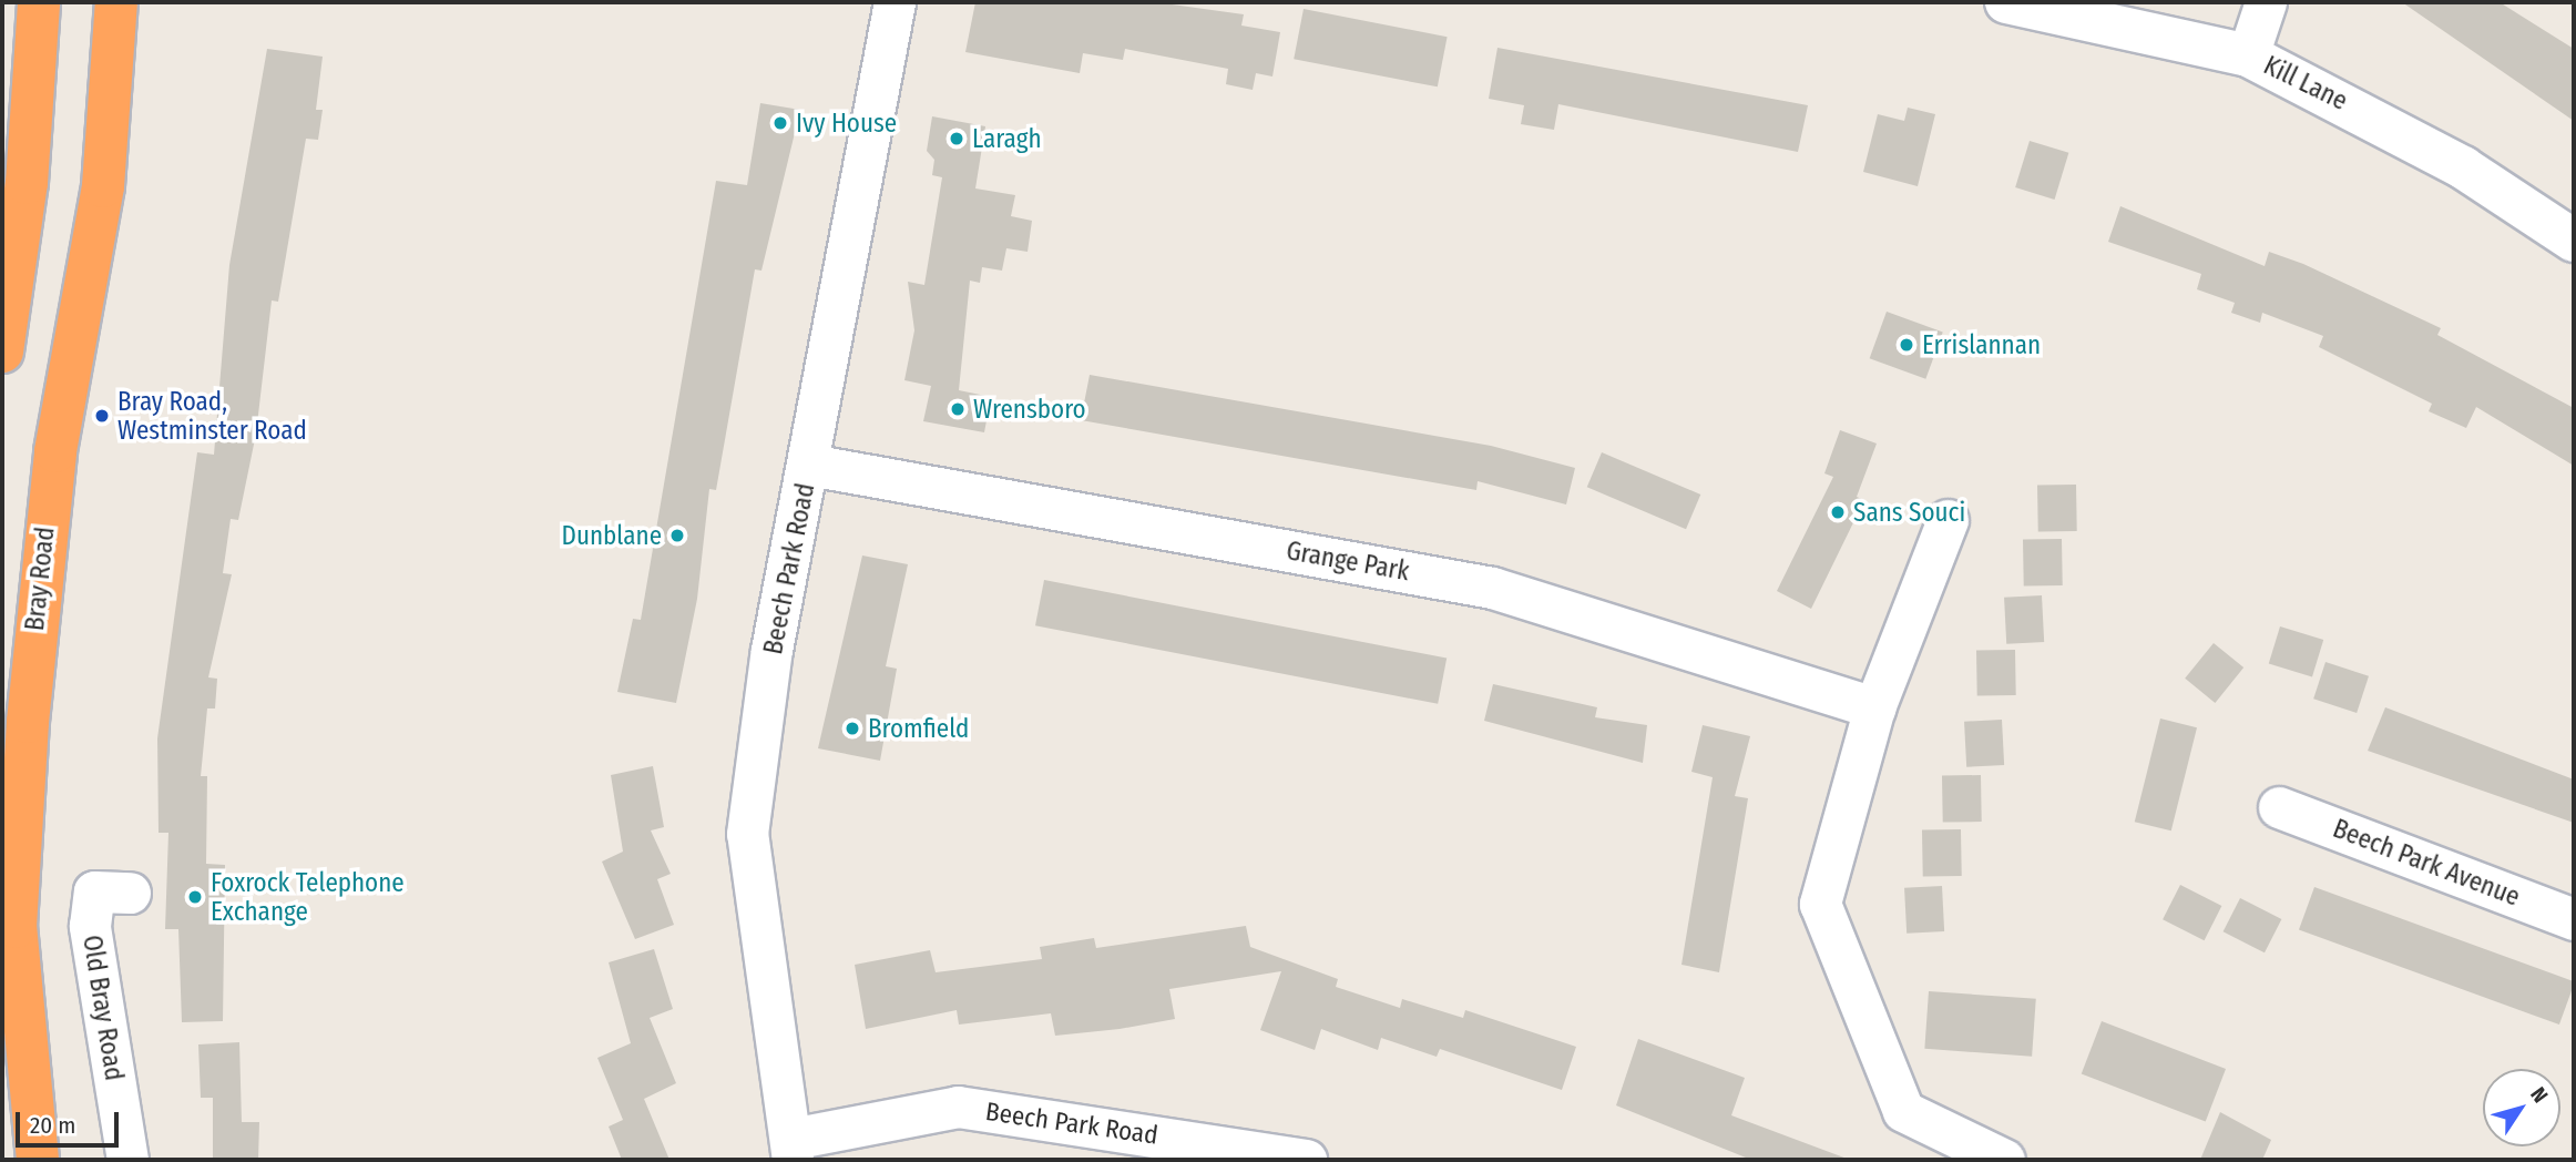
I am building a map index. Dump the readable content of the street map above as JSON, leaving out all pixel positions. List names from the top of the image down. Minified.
{"streets":{"highway":["Bray Road"],"main road":["Kill Lane"],"street":["Grange Park","Beech Park Road","Beech Park Avenue","Old Bray Road"]},"crossings":[["Grange Park","Beech Park Road"]],"places":["Ivy House","Laragh","Errislannan","Wrensboro","Bray Road, Westminster Road","Sans Souci","Dunblane","Bromfield","Foxrock Telephone Exchange"],"scale_bar":"20 m","north":"top right"}
